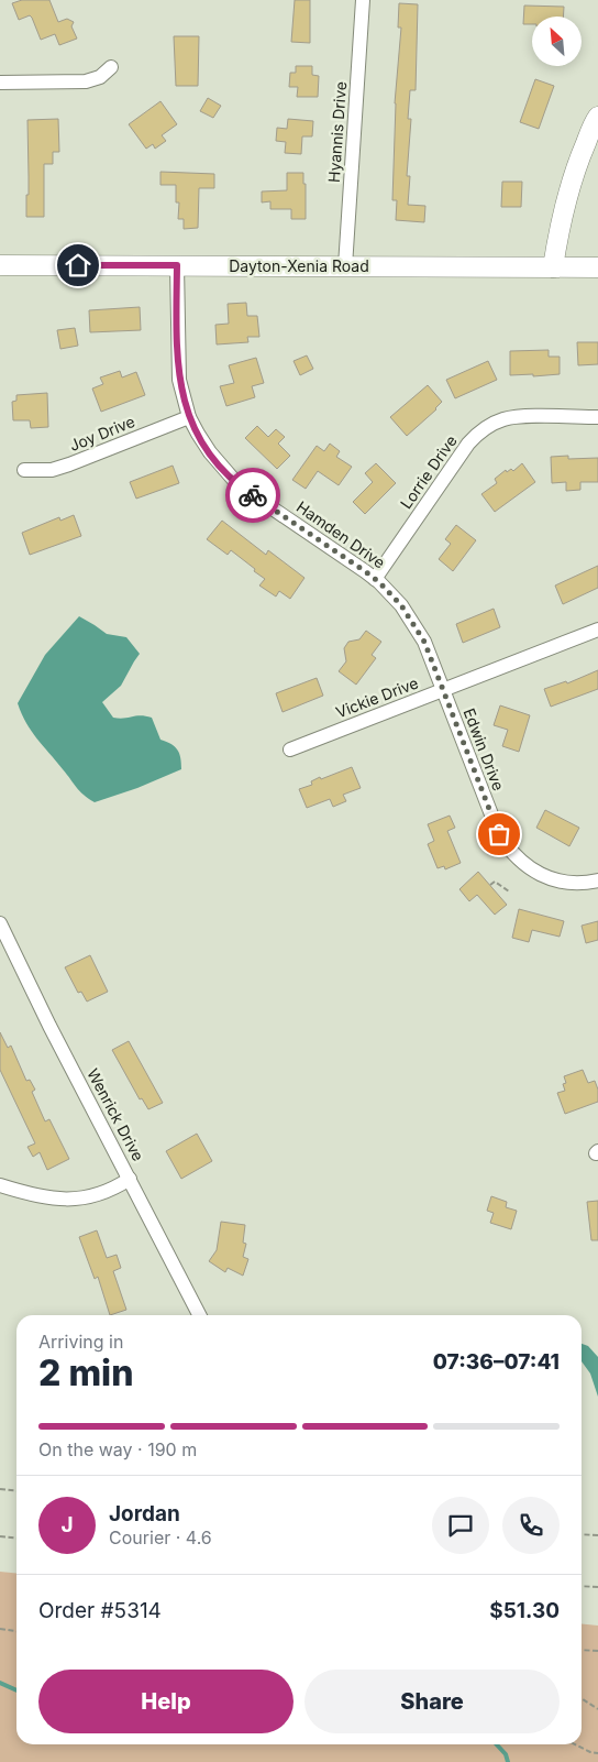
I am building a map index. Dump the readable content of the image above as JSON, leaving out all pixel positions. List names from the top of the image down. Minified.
{"streets":{"main road":["Dayton-Xenia Road"],"street":["Hyannis Drive","Joy Drive","Lorrie Drive","Hamden Drive","Vickie Drive","Edwin Drive","Wenrick Drive"]},"crossings":[["Hyannis Drive","Dayton-Xenia Road"],["Dayton-Xenia Road","Hamden Drive"],["Joy Drive","Hamden Drive"],["Lorrie Drive","Hamden Drive"],["Hamden Drive","Vickie Drive"],["Hamden Drive","Edwin Drive"],["Vickie Drive","Edwin Drive"]],"north":"top left","page":{"heading":["2 min","Arriving in","07:36–07:41"],"panel":["Jordan","Courier · 4.6","Order #5314","$51.30"],"bar":"On the way · 190 m","round":"J","buttons":["Help","Share"]}}
